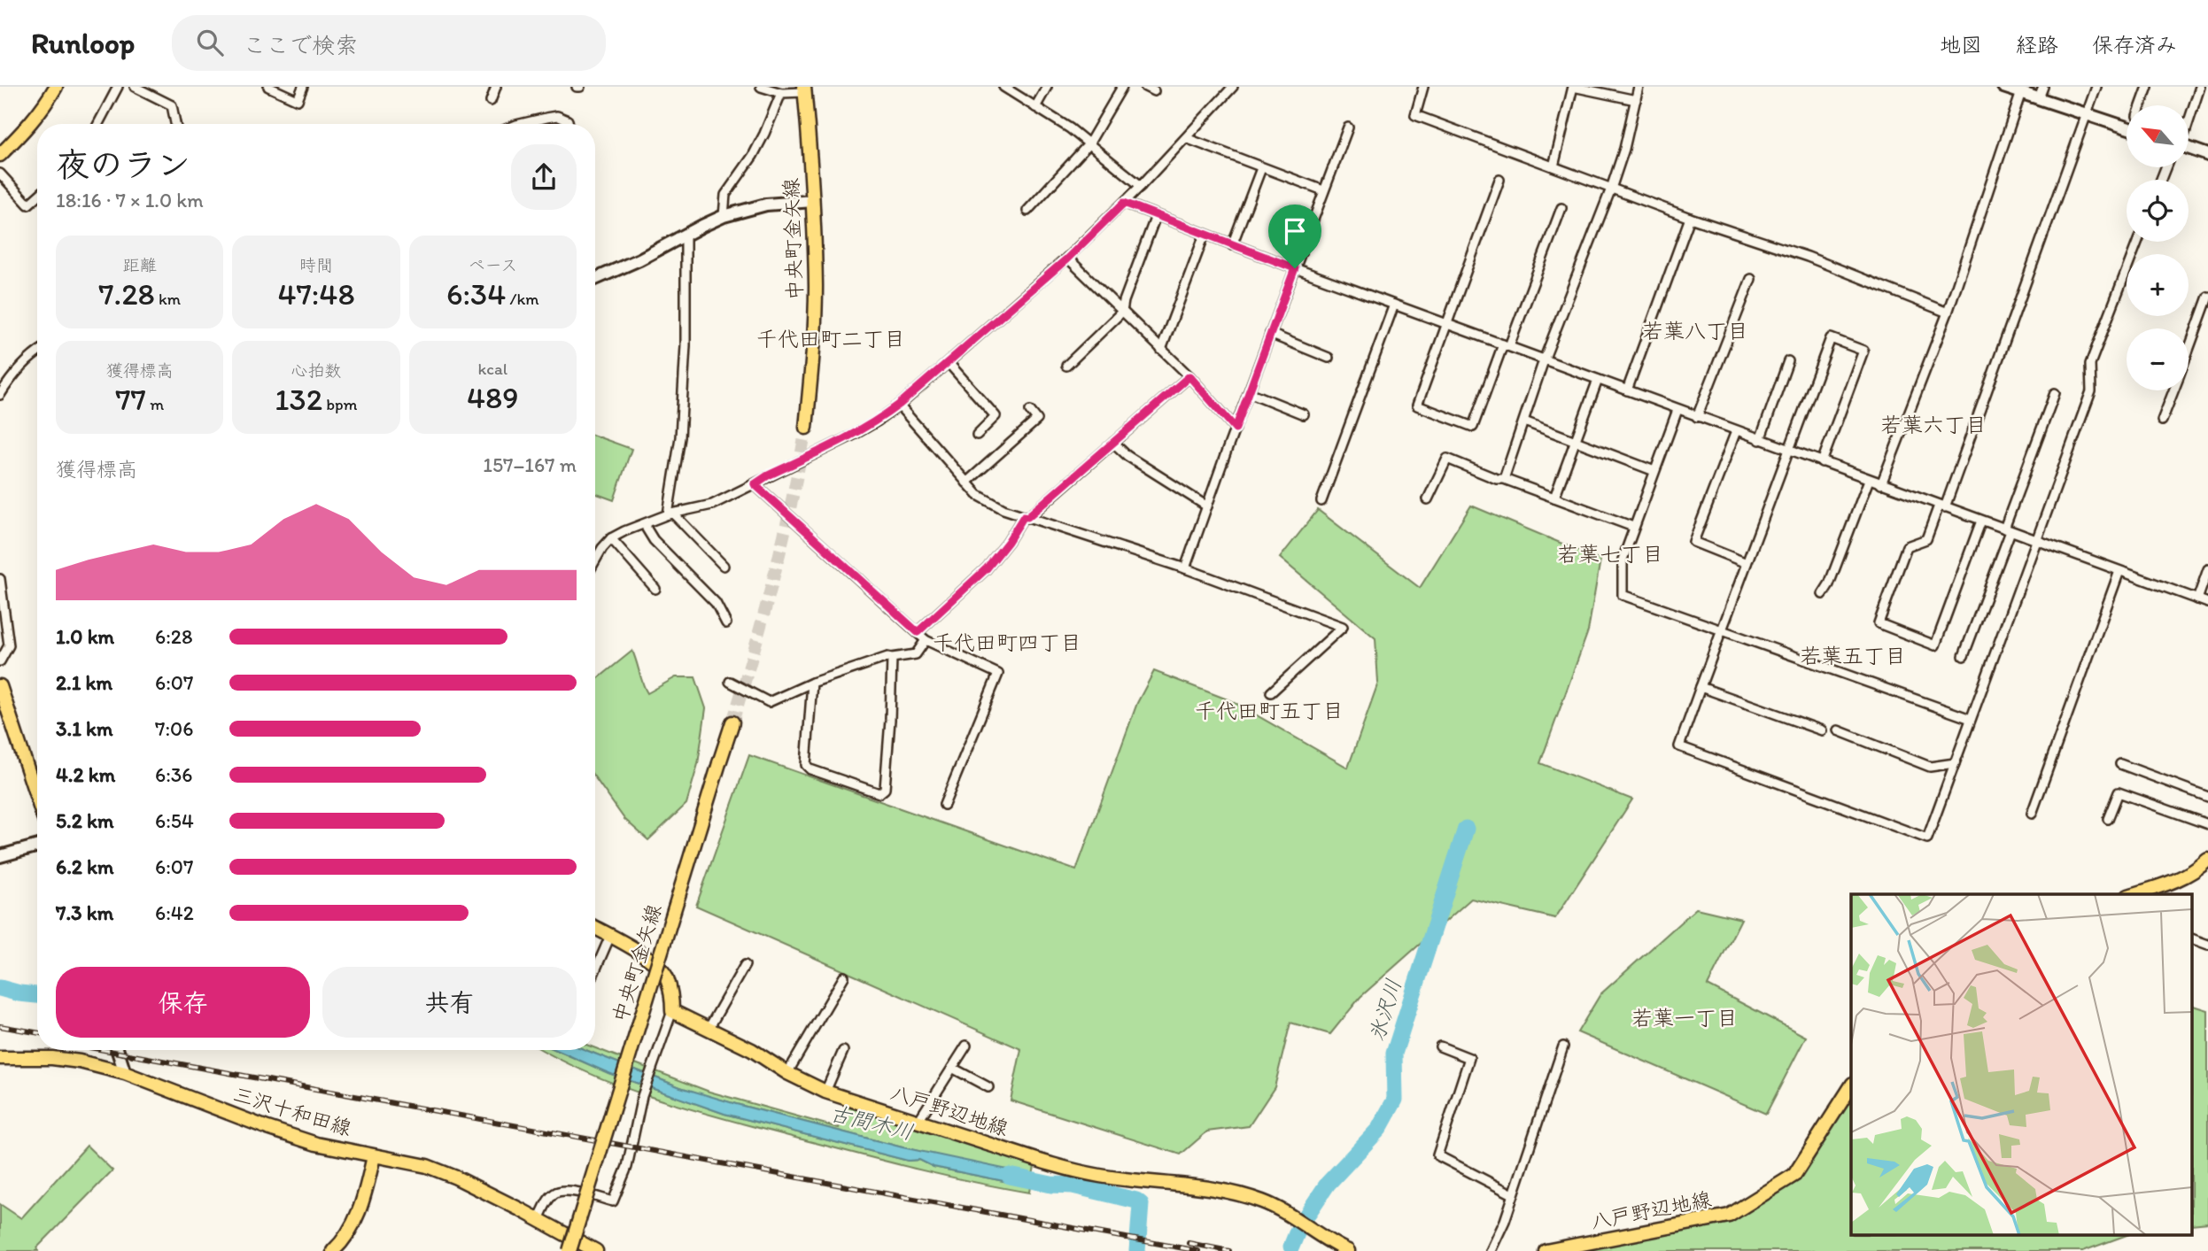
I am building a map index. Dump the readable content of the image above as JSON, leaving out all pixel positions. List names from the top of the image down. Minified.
{"streets":{"main road":["中央町金矢線","八戸野辺地線","三沢十和田線"]},"districts":["若葉八丁目","千代田町二丁目","若葉六丁目","若葉七丁目","千代田町四丁目","若葉五丁目","千代田町五丁目","若葉一丁目"],"water":["氷沢川","古間木川"],"north":"top left","page":{"header":"Runloop","search":"ここで検索","nav":["地図","経路","保存済み"],"map_buttons":["+","−"],"heading":["夜のラン","18:16 · 7 × 1.0 km"],"stats":[["距離","7.28 km"],["時間","47:48"],["ペース","6:34 /km"],["獲得標高","77 m"],["心拍数","132 bpm"],["kcal","489"]],"chart":["獲得標高","157–167 m"],"list":[{"name":"1.0 km","note":"6:28"},{"name":"2.1 km","note":"6:07"},{"name":"3.1 km","note":"7:06"},{"name":"4.2 km","note":"6:36"},{"name":"5.2 km","note":"6:54"},{"name":"6.2 km","note":"6:07"},{"name":"7.3 km","note":"6:42"}],"buttons":["保存","共有"]}}
